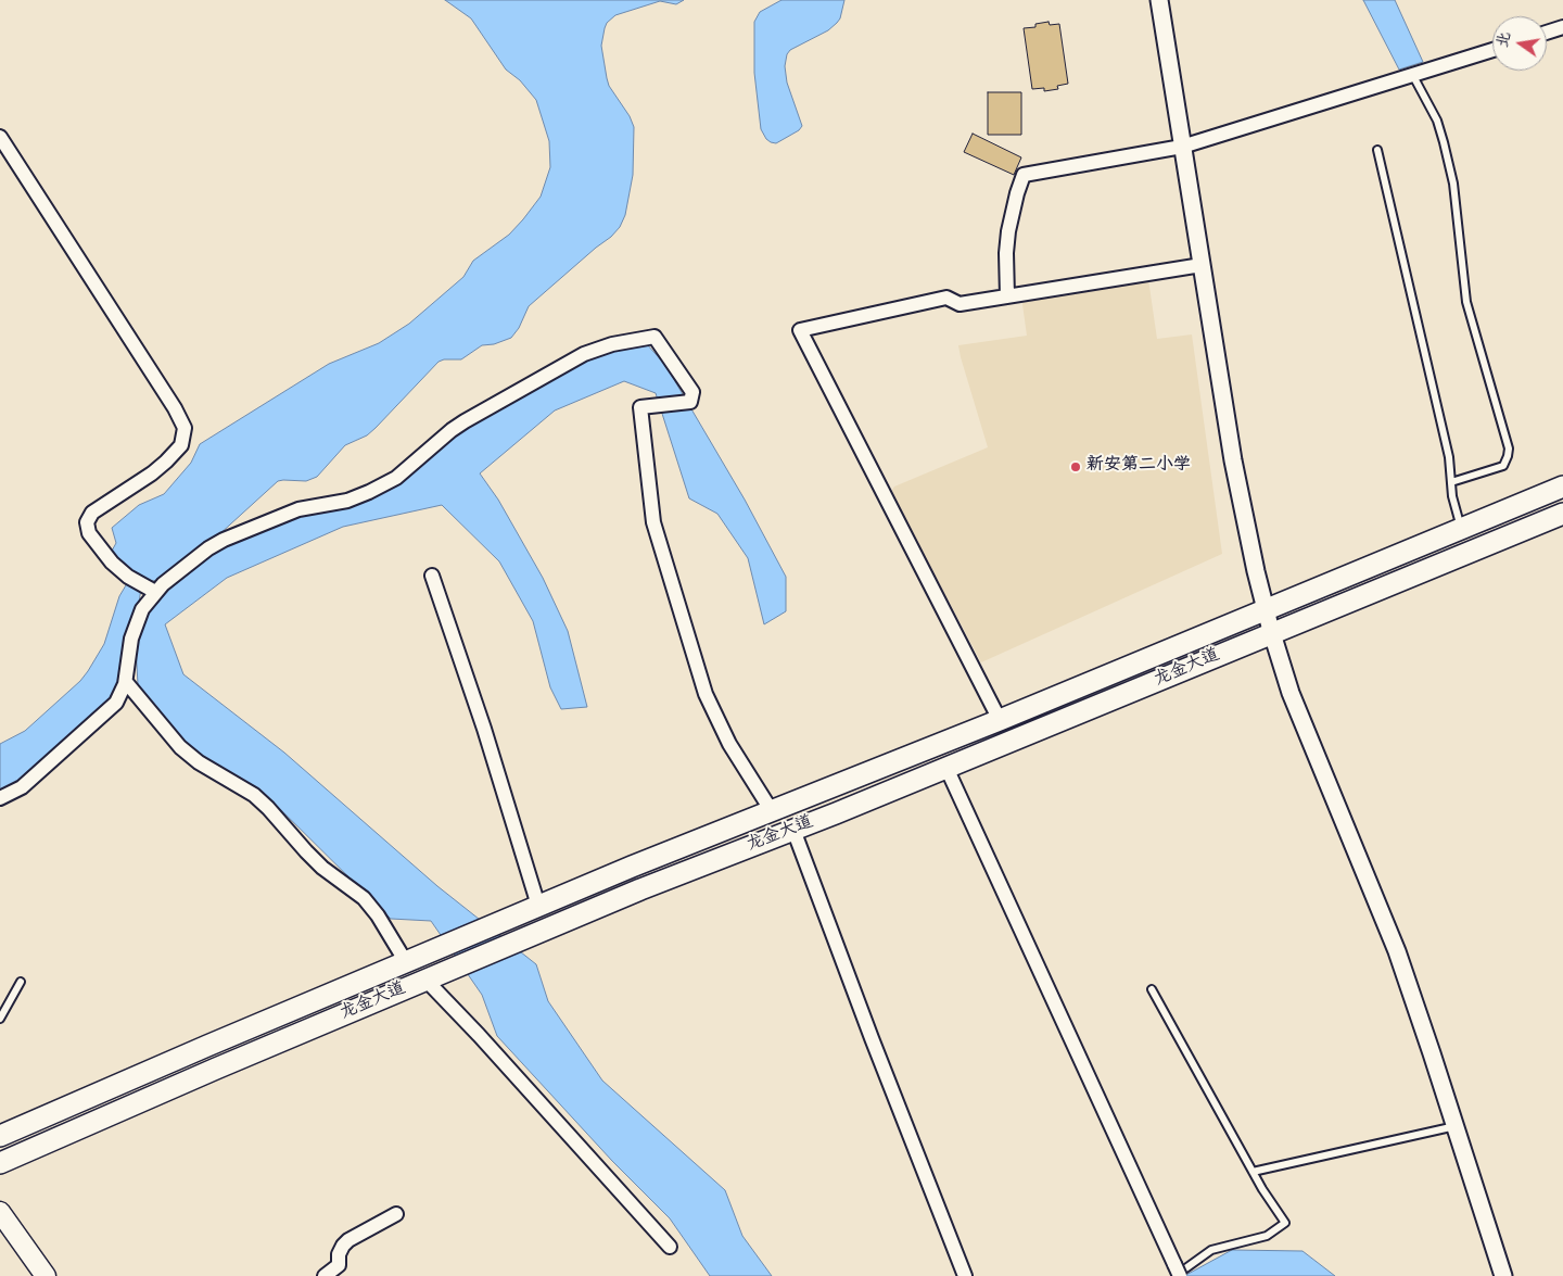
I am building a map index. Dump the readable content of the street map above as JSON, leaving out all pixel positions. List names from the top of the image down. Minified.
{"streets":{"main road":["龙金大道"]},"places":["新安第二小学"],"north":"left"}
